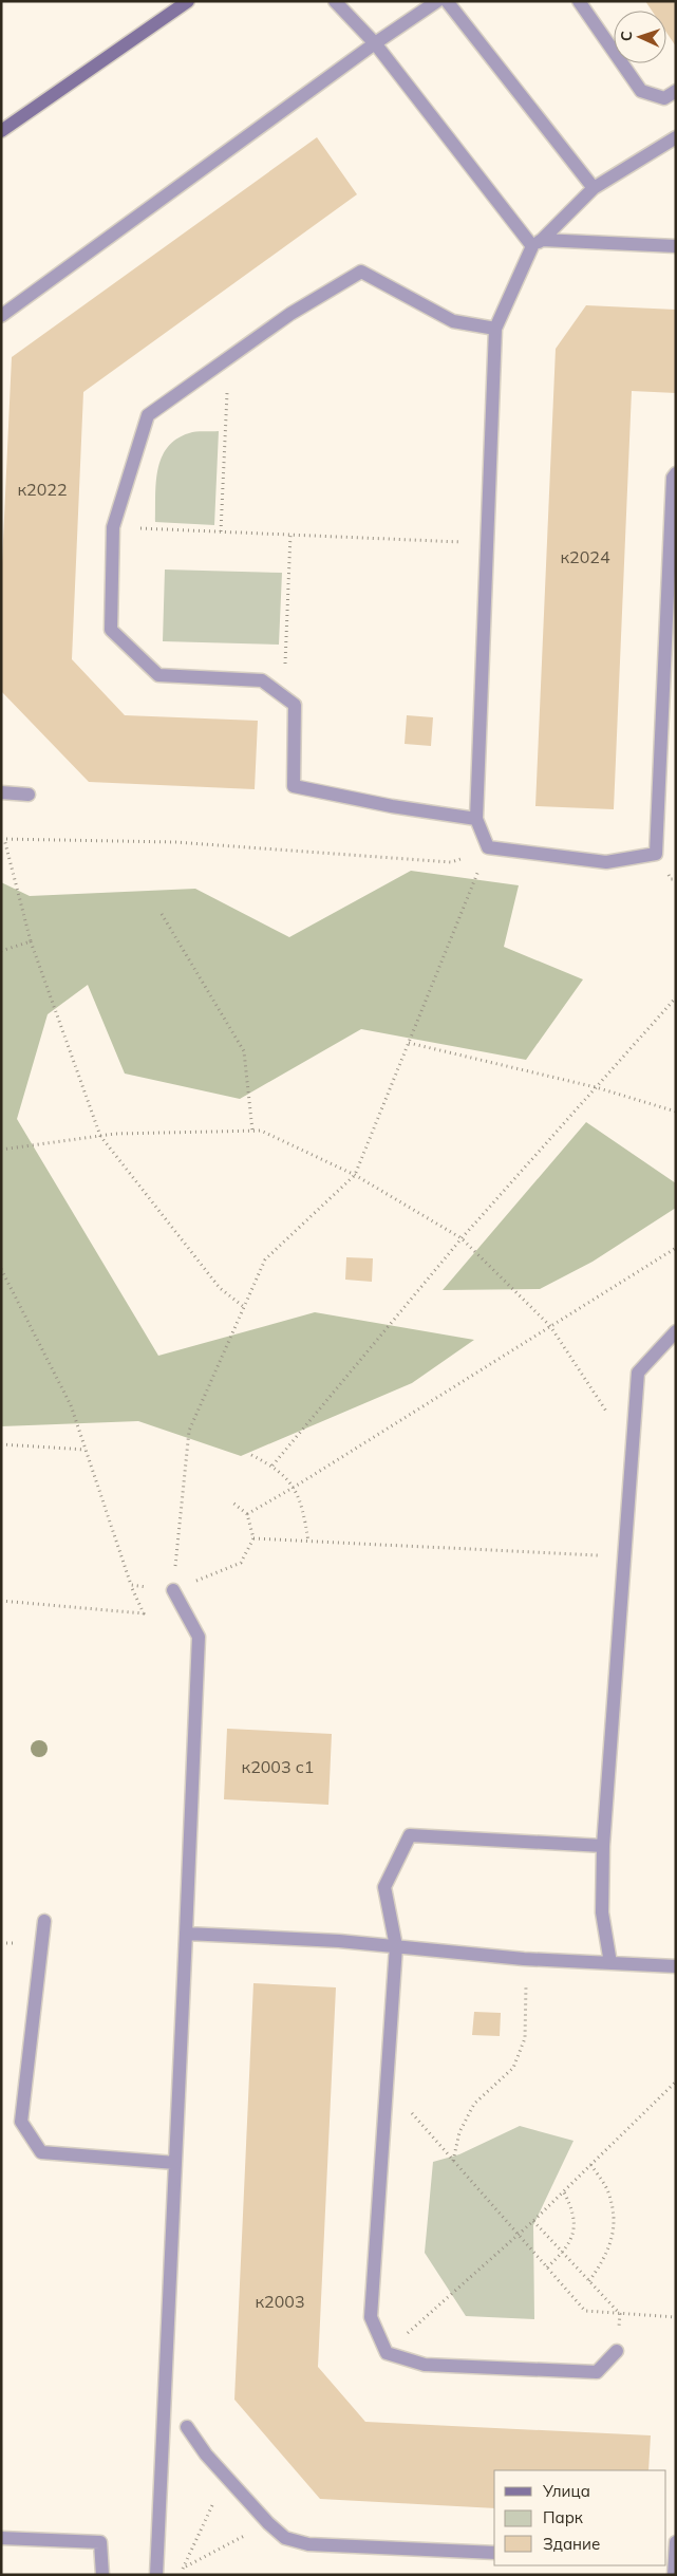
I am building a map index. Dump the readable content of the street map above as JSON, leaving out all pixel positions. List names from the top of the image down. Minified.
{"house_numbers":["к2022","к2024","к2003 с1","к2003"],"legend":["Улица","Парк","Здание"],"north":"left"}
